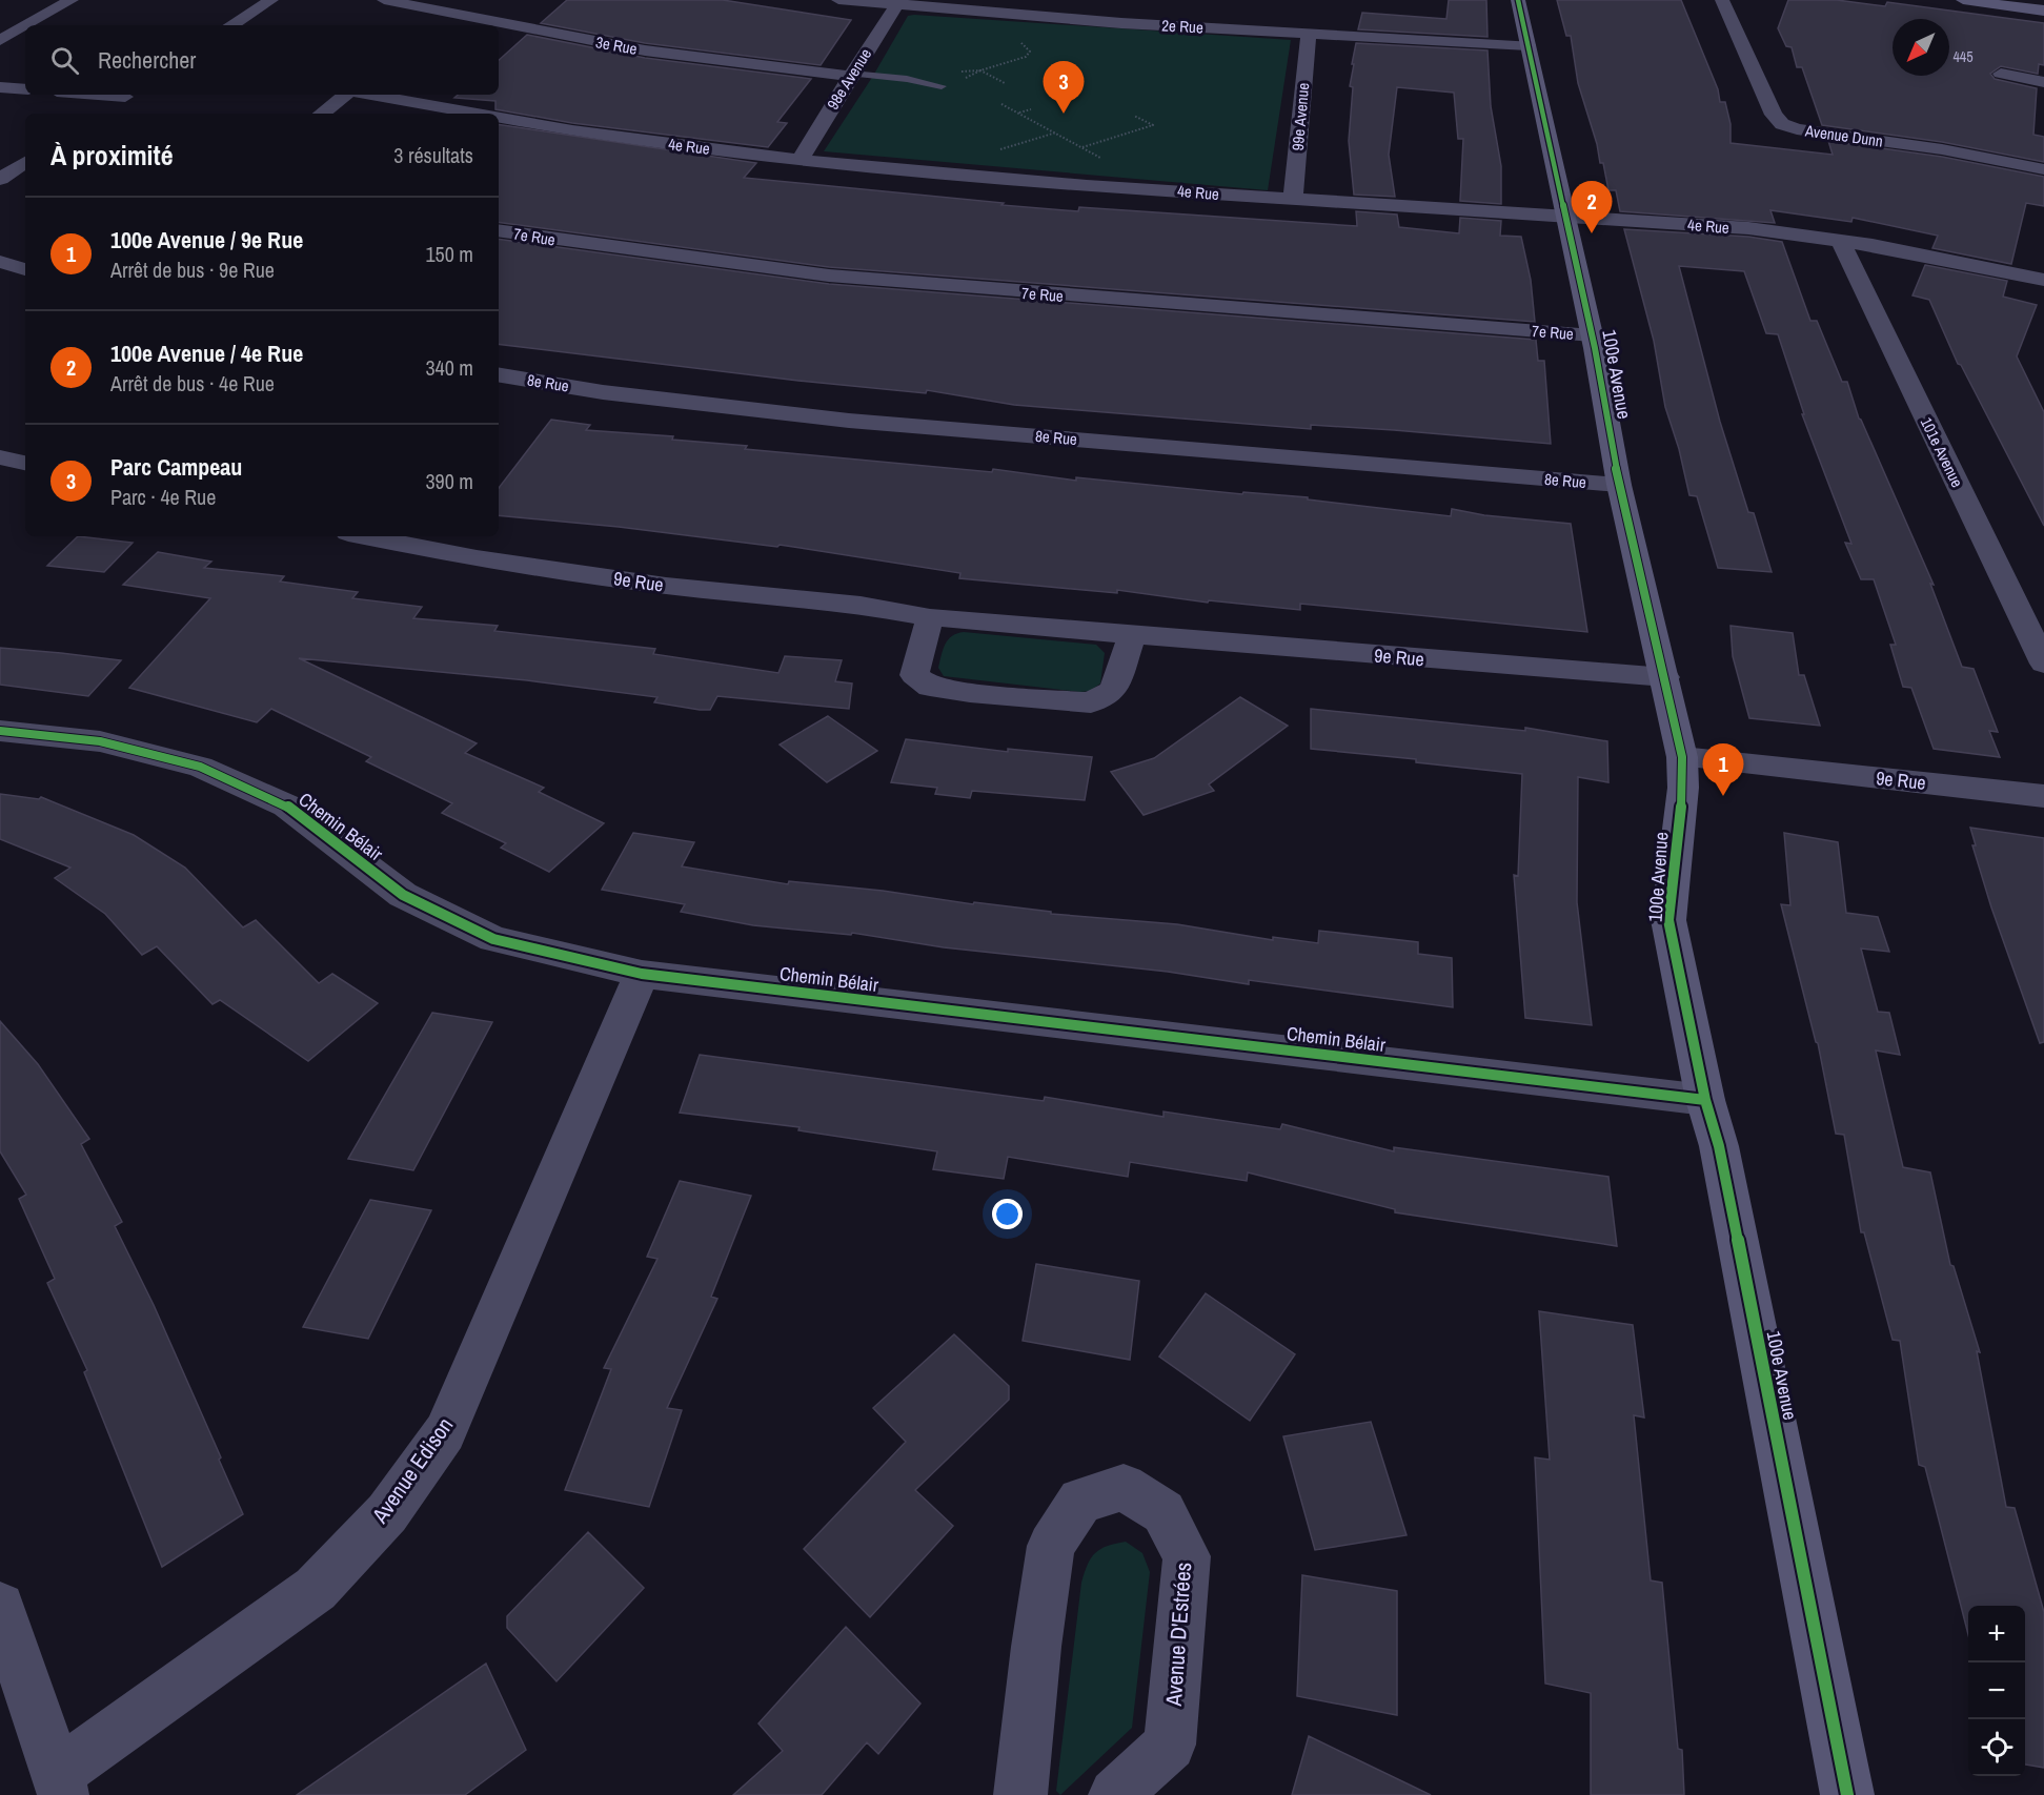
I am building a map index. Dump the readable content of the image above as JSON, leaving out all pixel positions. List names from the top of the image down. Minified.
{"streets":{"street":["2e Rue","3e Rue","98e Avenue","99e Avenue","Avenue Dunn","4e Rue","7e Rue","100e Avenue","8e Rue","101e Avenue","9e Rue","Chemin Bélair","Avenue Edison","Avenue D'Estrées"]},"crossings":[["2e Rue","98e Avenue"],["2e Rue","99e Avenue"],["2e Rue","100e Avenue"],["3e Rue","98e Avenue"],["98e Avenue","4e Rue"],["99e Avenue","4e Rue"],["4e Rue","100e Avenue"],["4e Rue","101e Avenue"],["7e Rue","100e Avenue"],["100e Avenue","8e Rue"],["100e Avenue","9e Rue"],["100e Avenue","Chemin Bélair"],["Chemin Bélair","Avenue Edison"]],"house_numbers":["445"],"north":"bottom left","page":{"search":"Rechercher","pins":["3","2","1"],"heading":["À proximité","3 résultats"],"list":[{"mark":"1","name":"100e Avenue / 9e Rue","note":"Arrêt de bus · 9e Rue","value":"150 m"},{"mark":"2","name":"100e Avenue / 4e Rue","note":"Arrêt de bus · 4e Rue","value":"340 m"},{"mark":"3","name":"Parc Campeau","note":"Parc · 4e Rue","value":"390 m"}],"map_buttons":["+","−"]}}
